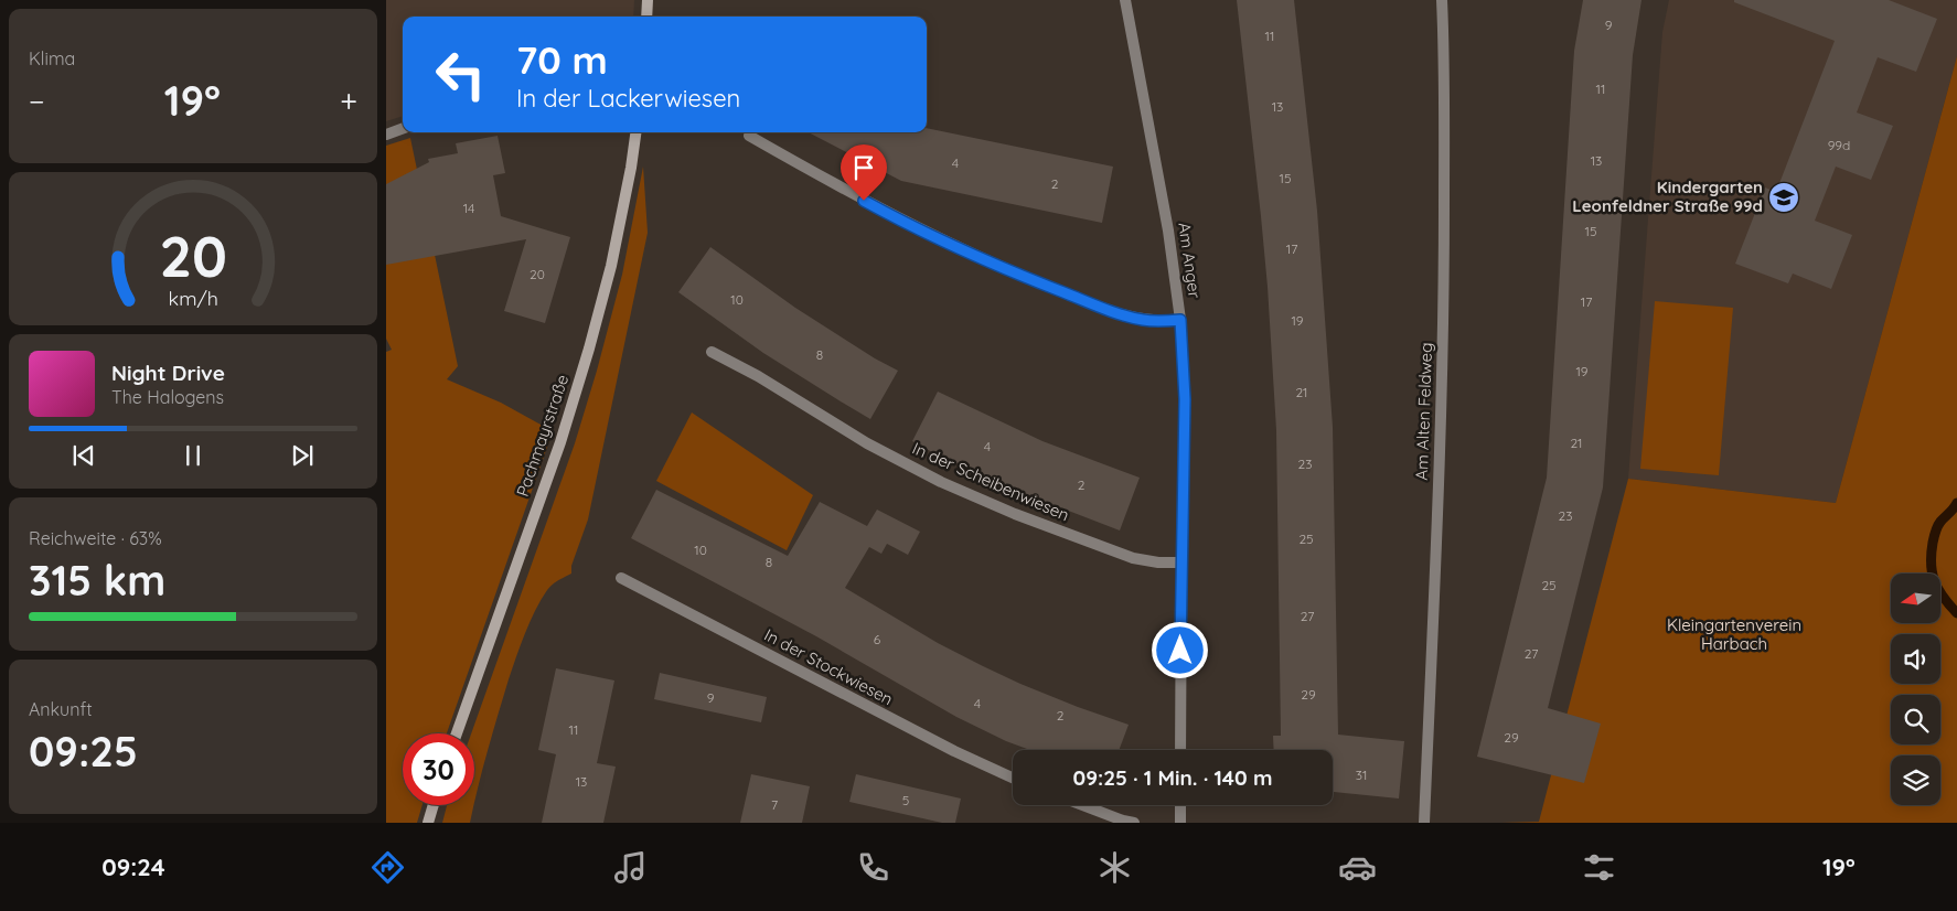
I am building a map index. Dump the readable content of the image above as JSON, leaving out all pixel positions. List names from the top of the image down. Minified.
{"streets":{"street":["Am Anger","Am Alten Feldweg","Pachmayrstraße","In der Scheibenwiesen","In der Stockwiesen"]},"crossings":[["Am Anger","In der Scheibenwiesen"]],"parks":["Kleingartenverein Harbach"],"places":{"school or university":["Kindergarten Leonfeldner Straße 99d"]},"house_numbers":["9","11","11","13","99d","13","4","15","2","14","15","17","20","10","17","19","8","19","21","21","4","23","2","23","25","10","8","25","27","6","27","29","9","4","2","11","29","31","13","5","7"],"north":"left","page":{"tile":["Klima",["Reichweite · 63%","315 km"],["Ankunft","09:25"]],"turn":["70 m","In der Lackerwiesen"],"heat":["−","19°","+"],"song":["Night Drive","The Halogens"],"limit":"30","trip":"09:25 · 1 Min. · 140 m","tabs":["09:24","19°"],"gauge":["20","km/h"]}}
